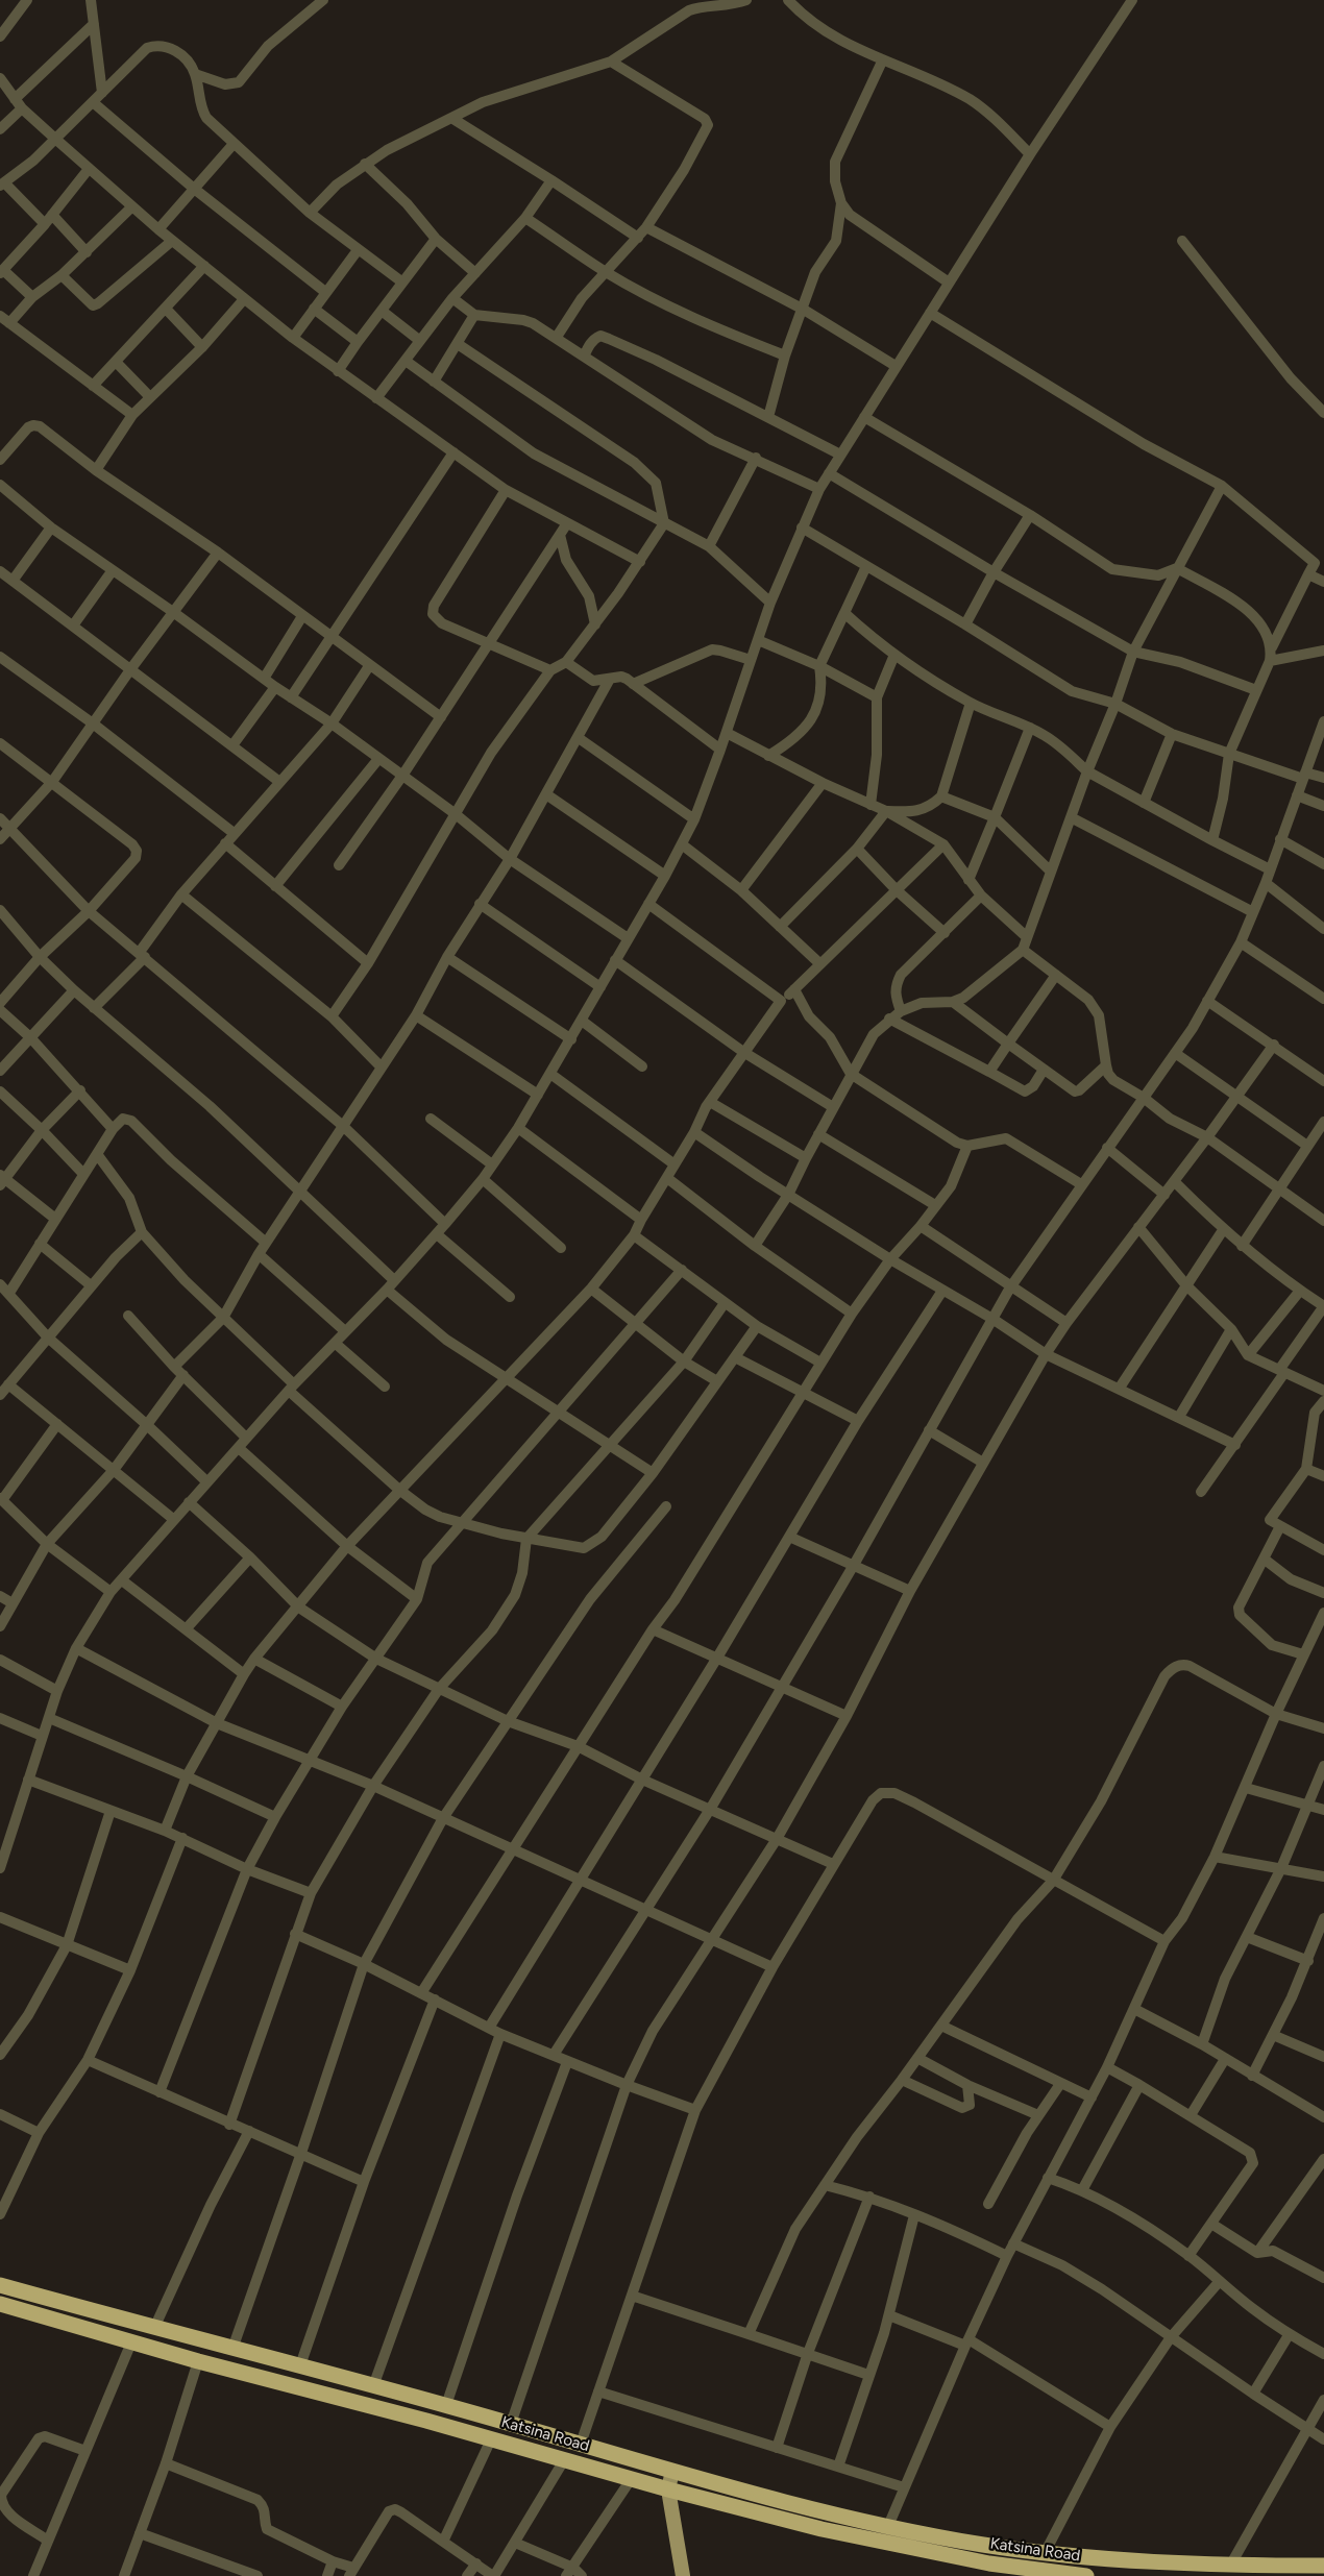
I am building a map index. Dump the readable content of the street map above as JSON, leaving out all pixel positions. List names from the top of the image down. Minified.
{"streets":{"highway":["Katsina Road"]}}
